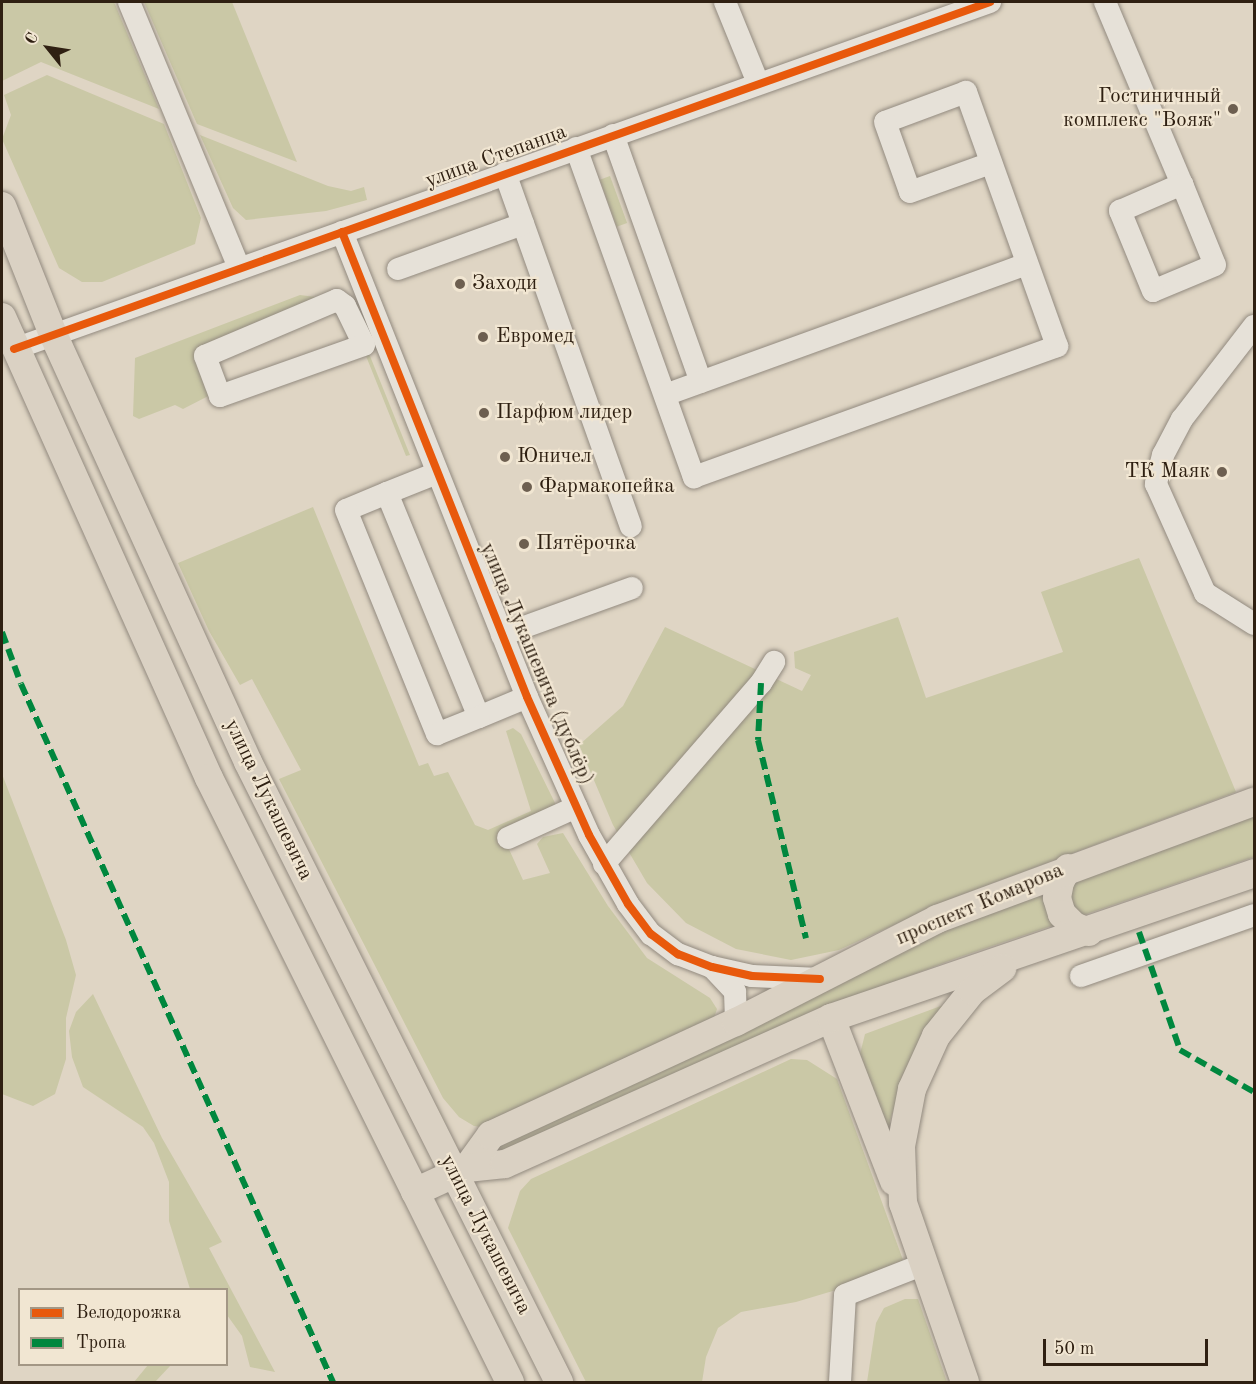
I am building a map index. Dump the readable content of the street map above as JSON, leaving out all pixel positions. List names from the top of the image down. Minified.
{"streets":{"main road":["улица Лукашевича","проспект Комарова"],"street":["улица Степанца","улица Лукашевича (дублёр)"]},"crossings":[["улица Степанца","улица Лукашевича (дублёр)"],["улица Степанца","улица Лукашевича"],["улица Лукашевича (дублёр)","проспект Комарова"],["улица Лукашевича","проспект Комарова"]],"places":["Гостиничный комплекс \"Вояж\"","Заходи","Евромед","Парфюм лидер","Юничел","ТК Маяк","Фармакопейка","Пятёрочка"],"legend":["Велодорожка","Тропа"],"scale_bar":"50 m","north":"top left"}
